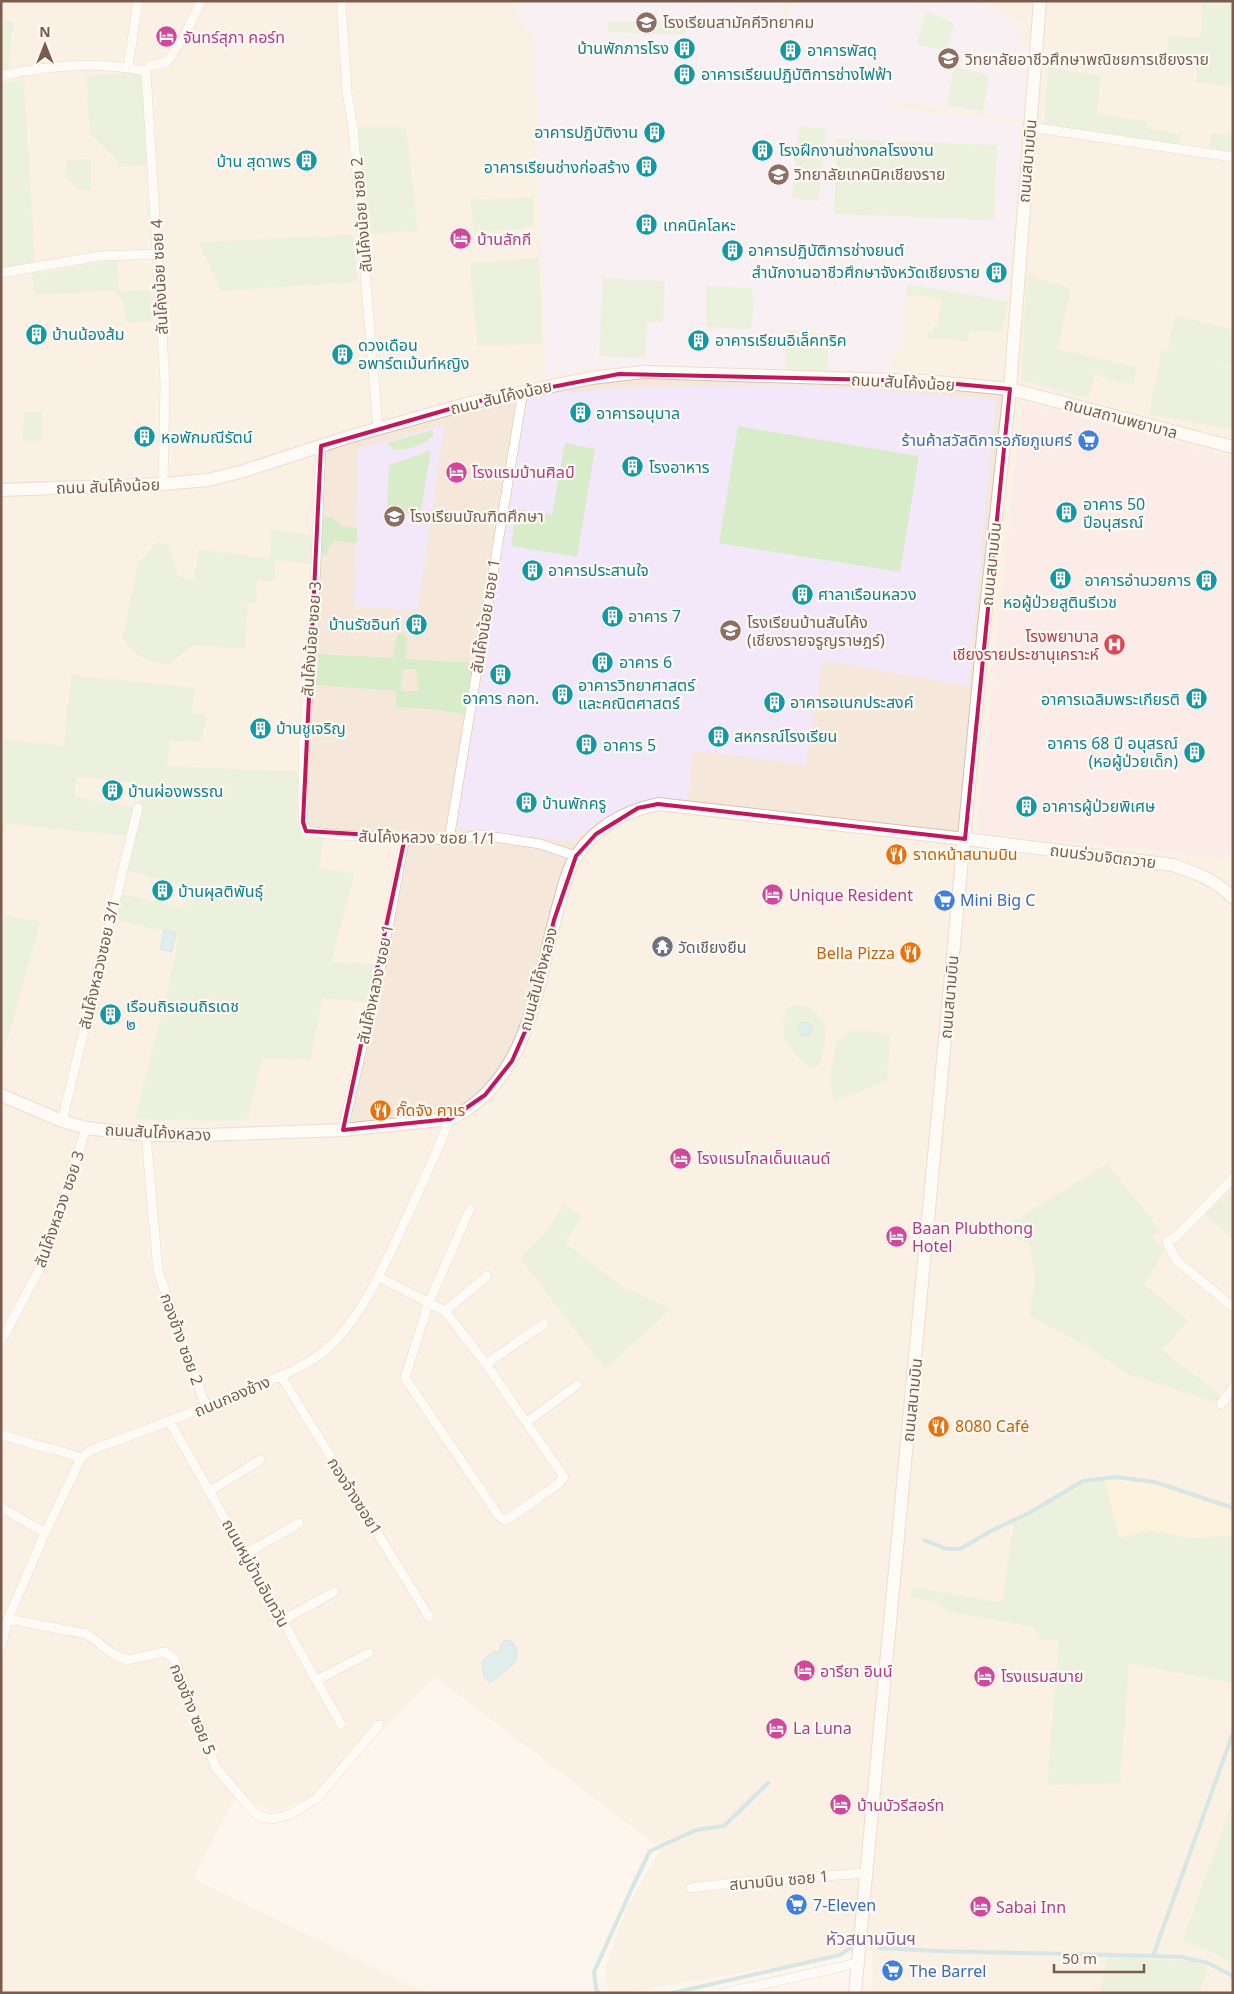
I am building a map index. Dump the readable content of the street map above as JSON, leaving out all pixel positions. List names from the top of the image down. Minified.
{"streets":{"street":["ถนนสนามบิน","สันโค้งน้อย ซอย 2","สันโค้งน้อย ซอย 4","ถนน สันโค้งน้อย","ถนนสถานพยาบาล","สันโค้งน้อย ซอย 1","สันโค้งน้อย ซอย 3","สันโค้งหลวง ซอย 1/1","ถนนร่วมจิตถวาย","สันโค้งหลวงซอย 3/1","ถนนสันโค้งหลวง","สันโค้งหลวง ซอย 1","สันโค้งหลวง ซอย 3","กองช้าง ซอย 2","ถนนกองช้าง","กองจ้างซอย1","ถนนหมู่บ้านอินทวัน","กองช้าง ซอย 5","สนามบิน ซอย 1"]},"crossings":[["ถนนสนามบิน","ถนน สันโค้งน้อย"],["ถนนสนามบิน","ถนนสถานพยาบาล"],["ถนนสนามบิน","ถนนร่วมจิตถวาย"],["ถนนสนามบิน","ถนนสันโค้งหลวง"],["ถนนสนามบิน","สนามบิน ซอย 1"],["สันโค้งน้อย ซอย 2","ถนน สันโค้งน้อย"],["สันโค้งน้อย ซอย 4","ถนน สันโค้งน้อย"],["ถนน สันโค้งน้อย","ถนนสถานพยาบาล"],["ถนน สันโค้งน้อย","สันโค้งน้อย ซอย 1"],["ถนน สันโค้งน้อย","สันโค้งน้อย ซอย 3"],["สันโค้งน้อย ซอย 1","สันโค้งหลวง ซอย 1/1"],["สันโค้งน้อย ซอย 3","สันโค้งหลวง ซอย 1/1"],["สันโค้งหลวง ซอย 1/1","ถนนสันโค้งหลวง"],["สันโค้งหลวง ซอย 1/1","สันโค้งหลวง ซอย 1"],["ถนนร่วมจิตถวาย","ถนนสันโค้งหลวง"],["สันโค้งหลวงซอย 3/1","ถนนสันโค้งหลวง"],["ถนนสันโค้งหลวง","สันโค้งหลวง ซอย 1"],["ถนนสันโค้งหลวง","สันโค้งหลวง ซอย 3"],["ถนนสันโค้งหลวง","กองช้าง ซอย 2"],["ถนนสันโค้งหลวง","ถนนกองช้าง"],["กองช้าง ซอย 2","ถนนกองช้าง"],["ถนนกองช้าง","กองจ้างซอย1"],["ถนนกองช้าง","ถนนหมู่บ้านอินทวัน"]],"districts":["หัวสนามบินฯ"],"places":{"school or university":["โรงเรียนสามัคคีวิทยาคม","วิทยาลัยอาชีวศึกษาพณิชยการเชียงราย","วิทยาลัยเทคนิคเชียงราย","โรงเรียนบัณฑิตศึกษา","โรงเรียนบ้านสันโค้ง (เชียงรายจรูญราษฎร์)"],"hotel":["จันทร์สุภา คอร์ท","บ้านลักกี","โรงแรมบ้านศิลป์","Unique Resident","โรงแรมโกลเด็นแลนด์","Baan Plubthong Hotel","อารียา อินน์","โรงแรมสบาย","La Luna","บ้านบัวรีสอร์ท","Sabai Inn"],"building":["บ้านพักภารโรง","อาคารพัสดุ","อาคารเรียนปฏิบัติการช่างไฟฟ้า","อาคารปฏิบัติงาน","โรงฝึกงานช่างกลโรงงาน","บ้าน สุดาพร","อาคารเรียนช่างก่อสร้าง","เทคนิคโลหะ","อาคารปฏิบัติการช่างยนต์","สำนักงานอาชีวศึกษาจังหวัดเชียงราย","บ้านน้องส้ม","อาคารเรียนอิเล็คทริค","ดวงเดือน อพาร์ตเม้นท์หญิง","อาคารอนุบาล","หอพักมณีรัตน์","โรงอาหาร","อาคาร 50 ปีอนุสรณ์","อาคารประสานใจ","หอผู้ป่วยสูตินรีเวช","อาคารอำนวยการ","ศาลาเรือนหลวง","อาคาร 7","บ้านรัชอินท์","อาคาร 6","อาคาร กอท.","อาคารวิทยาศาสตร์ และคณิตศาสตร์","อาคารเฉลิมพระเกียรติ","อาคารอเนกประสงค์","บ้านชูเจริญ","สหกรณ์โรงเรียน","อาคาร 5","อาคาร 68 ปี อนุสรณ์ (หอผู้ป่วยเด็ก)","บ้านผ่องพรรณ","บ้านพักครู","อาคารผู้ป่วยพิเศษ","บ้านผุลติพันธ์ุ","เรือนถิรเอนถิรเดช ๒"],"supermarket":["ร้านค้าสวัสดิการอภัยภูเบศร์","Mini Big C","7-Eleven","The Barrel"],"hospital":["โรงพยาบาล เชียงรายประชานุเคราะห์"],"restaurant":["ราดหน้าสนามบิน","Bella Pizza","กั๊ดจัง คาเร","8080 Café"],"temple":["วัดเชียงยืน"]},"scale_bar":"50 m","north":"top"}
